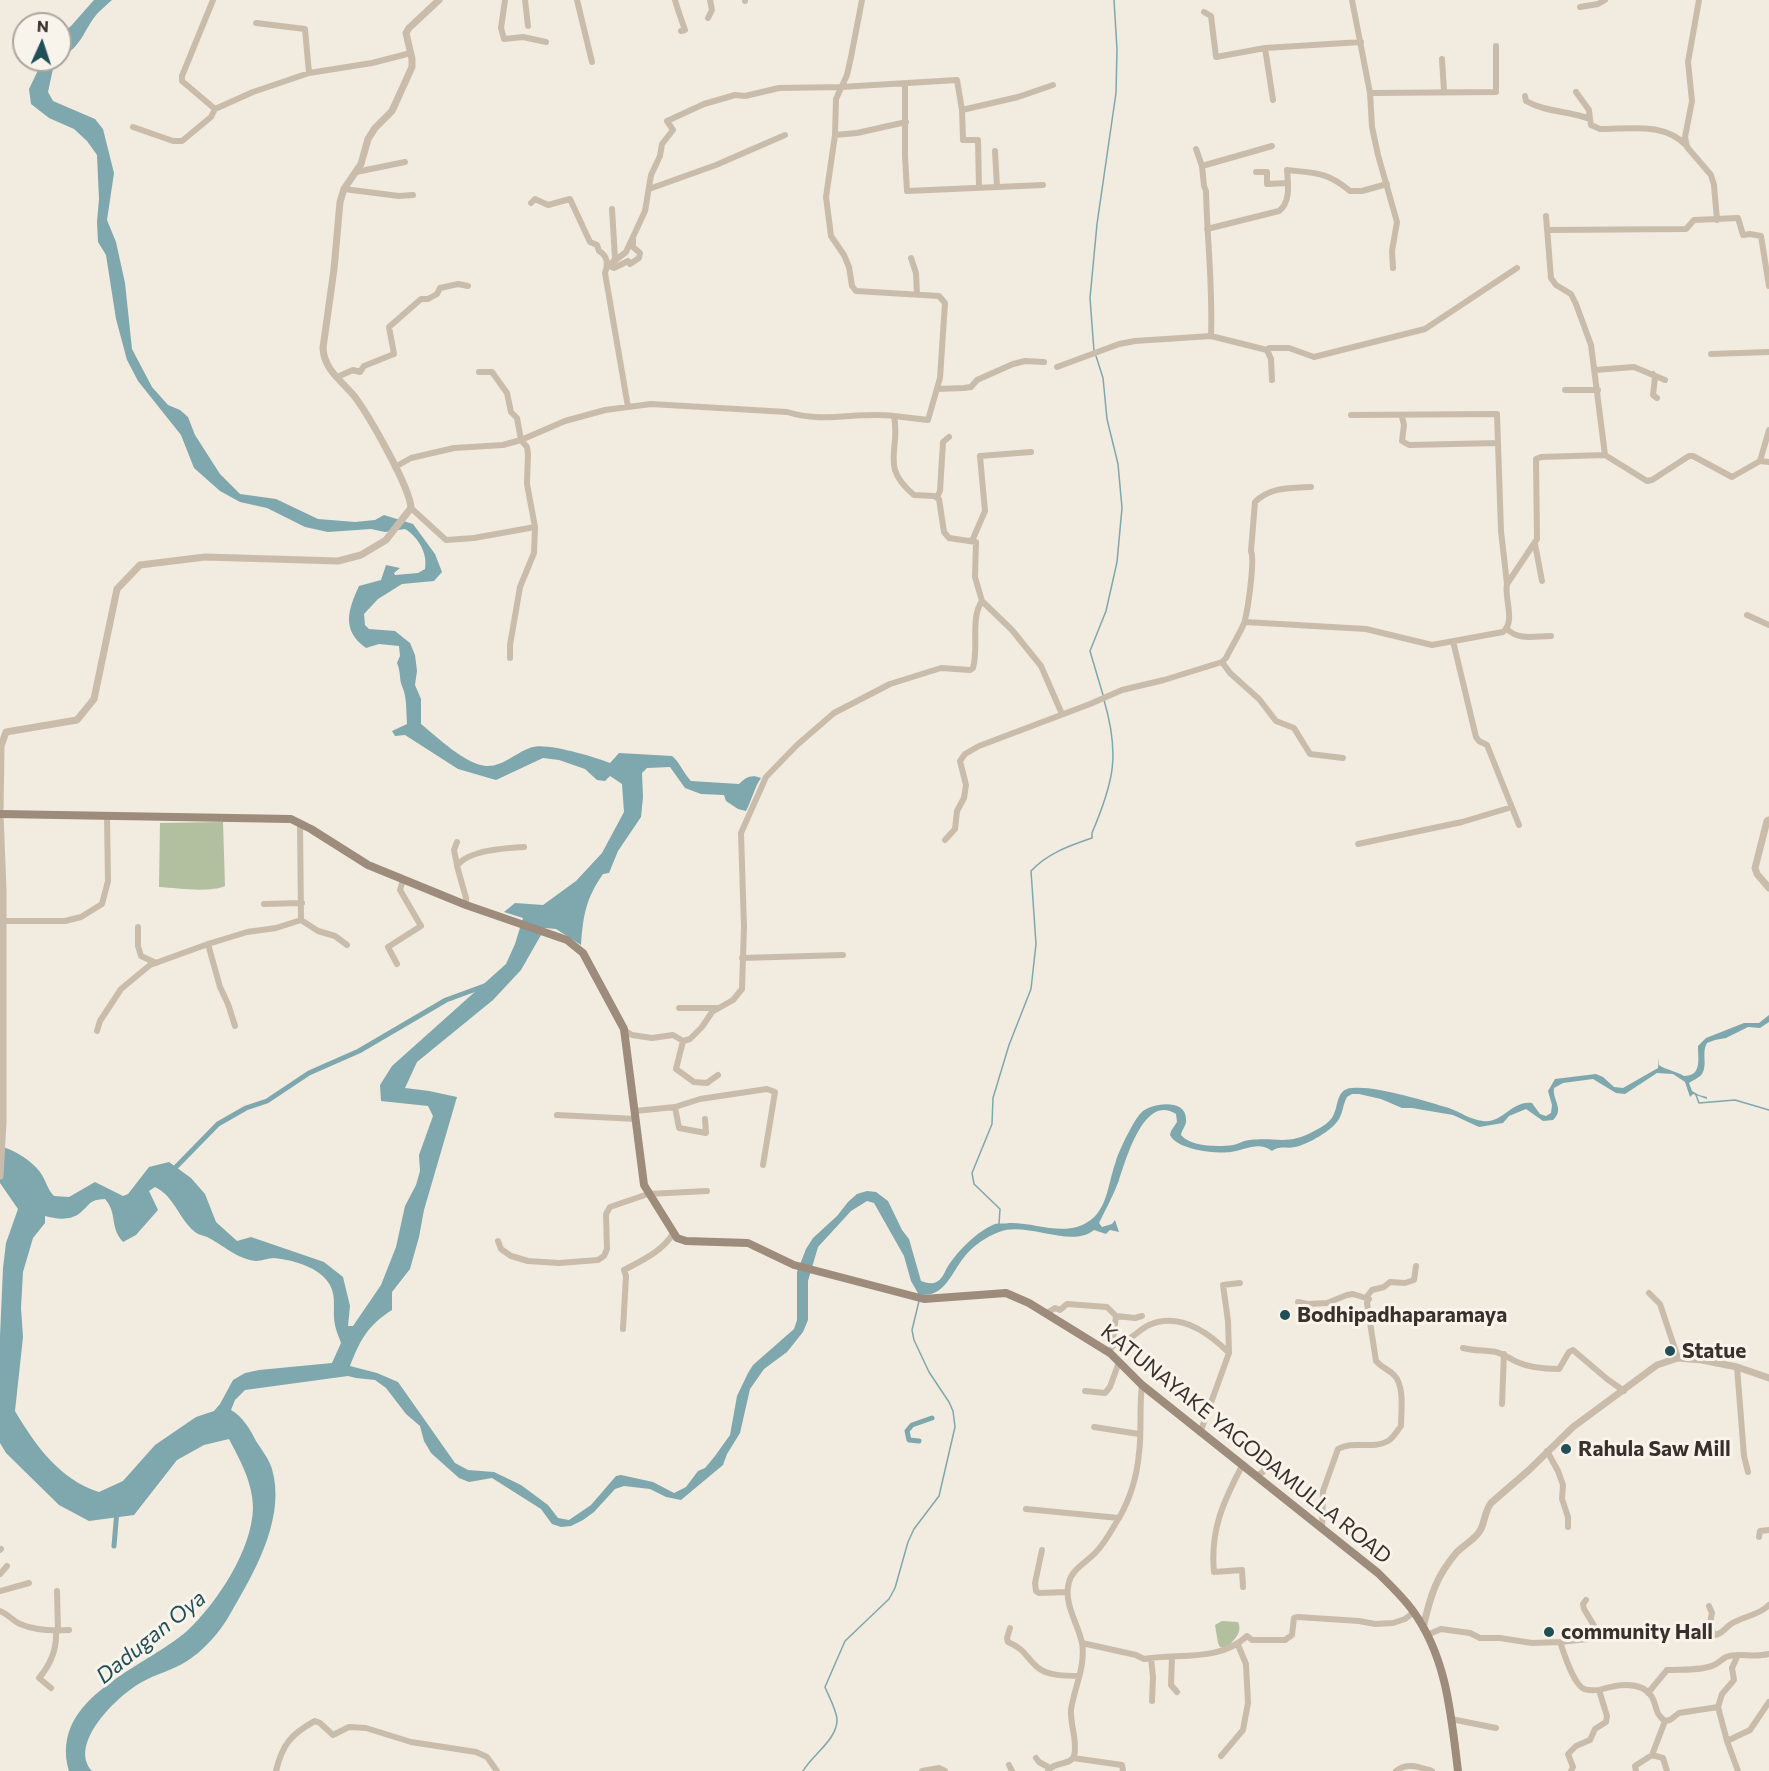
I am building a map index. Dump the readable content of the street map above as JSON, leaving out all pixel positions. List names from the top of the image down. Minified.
{"streets":{"main road":["KATUNAYAKE YAGODAMULLA ROAD"]},"water":["Dadugan Oya"],"places":["Bodhipadhaparamaya","Statue","Rahula Saw Mill","community Hall"],"north":"top"}
